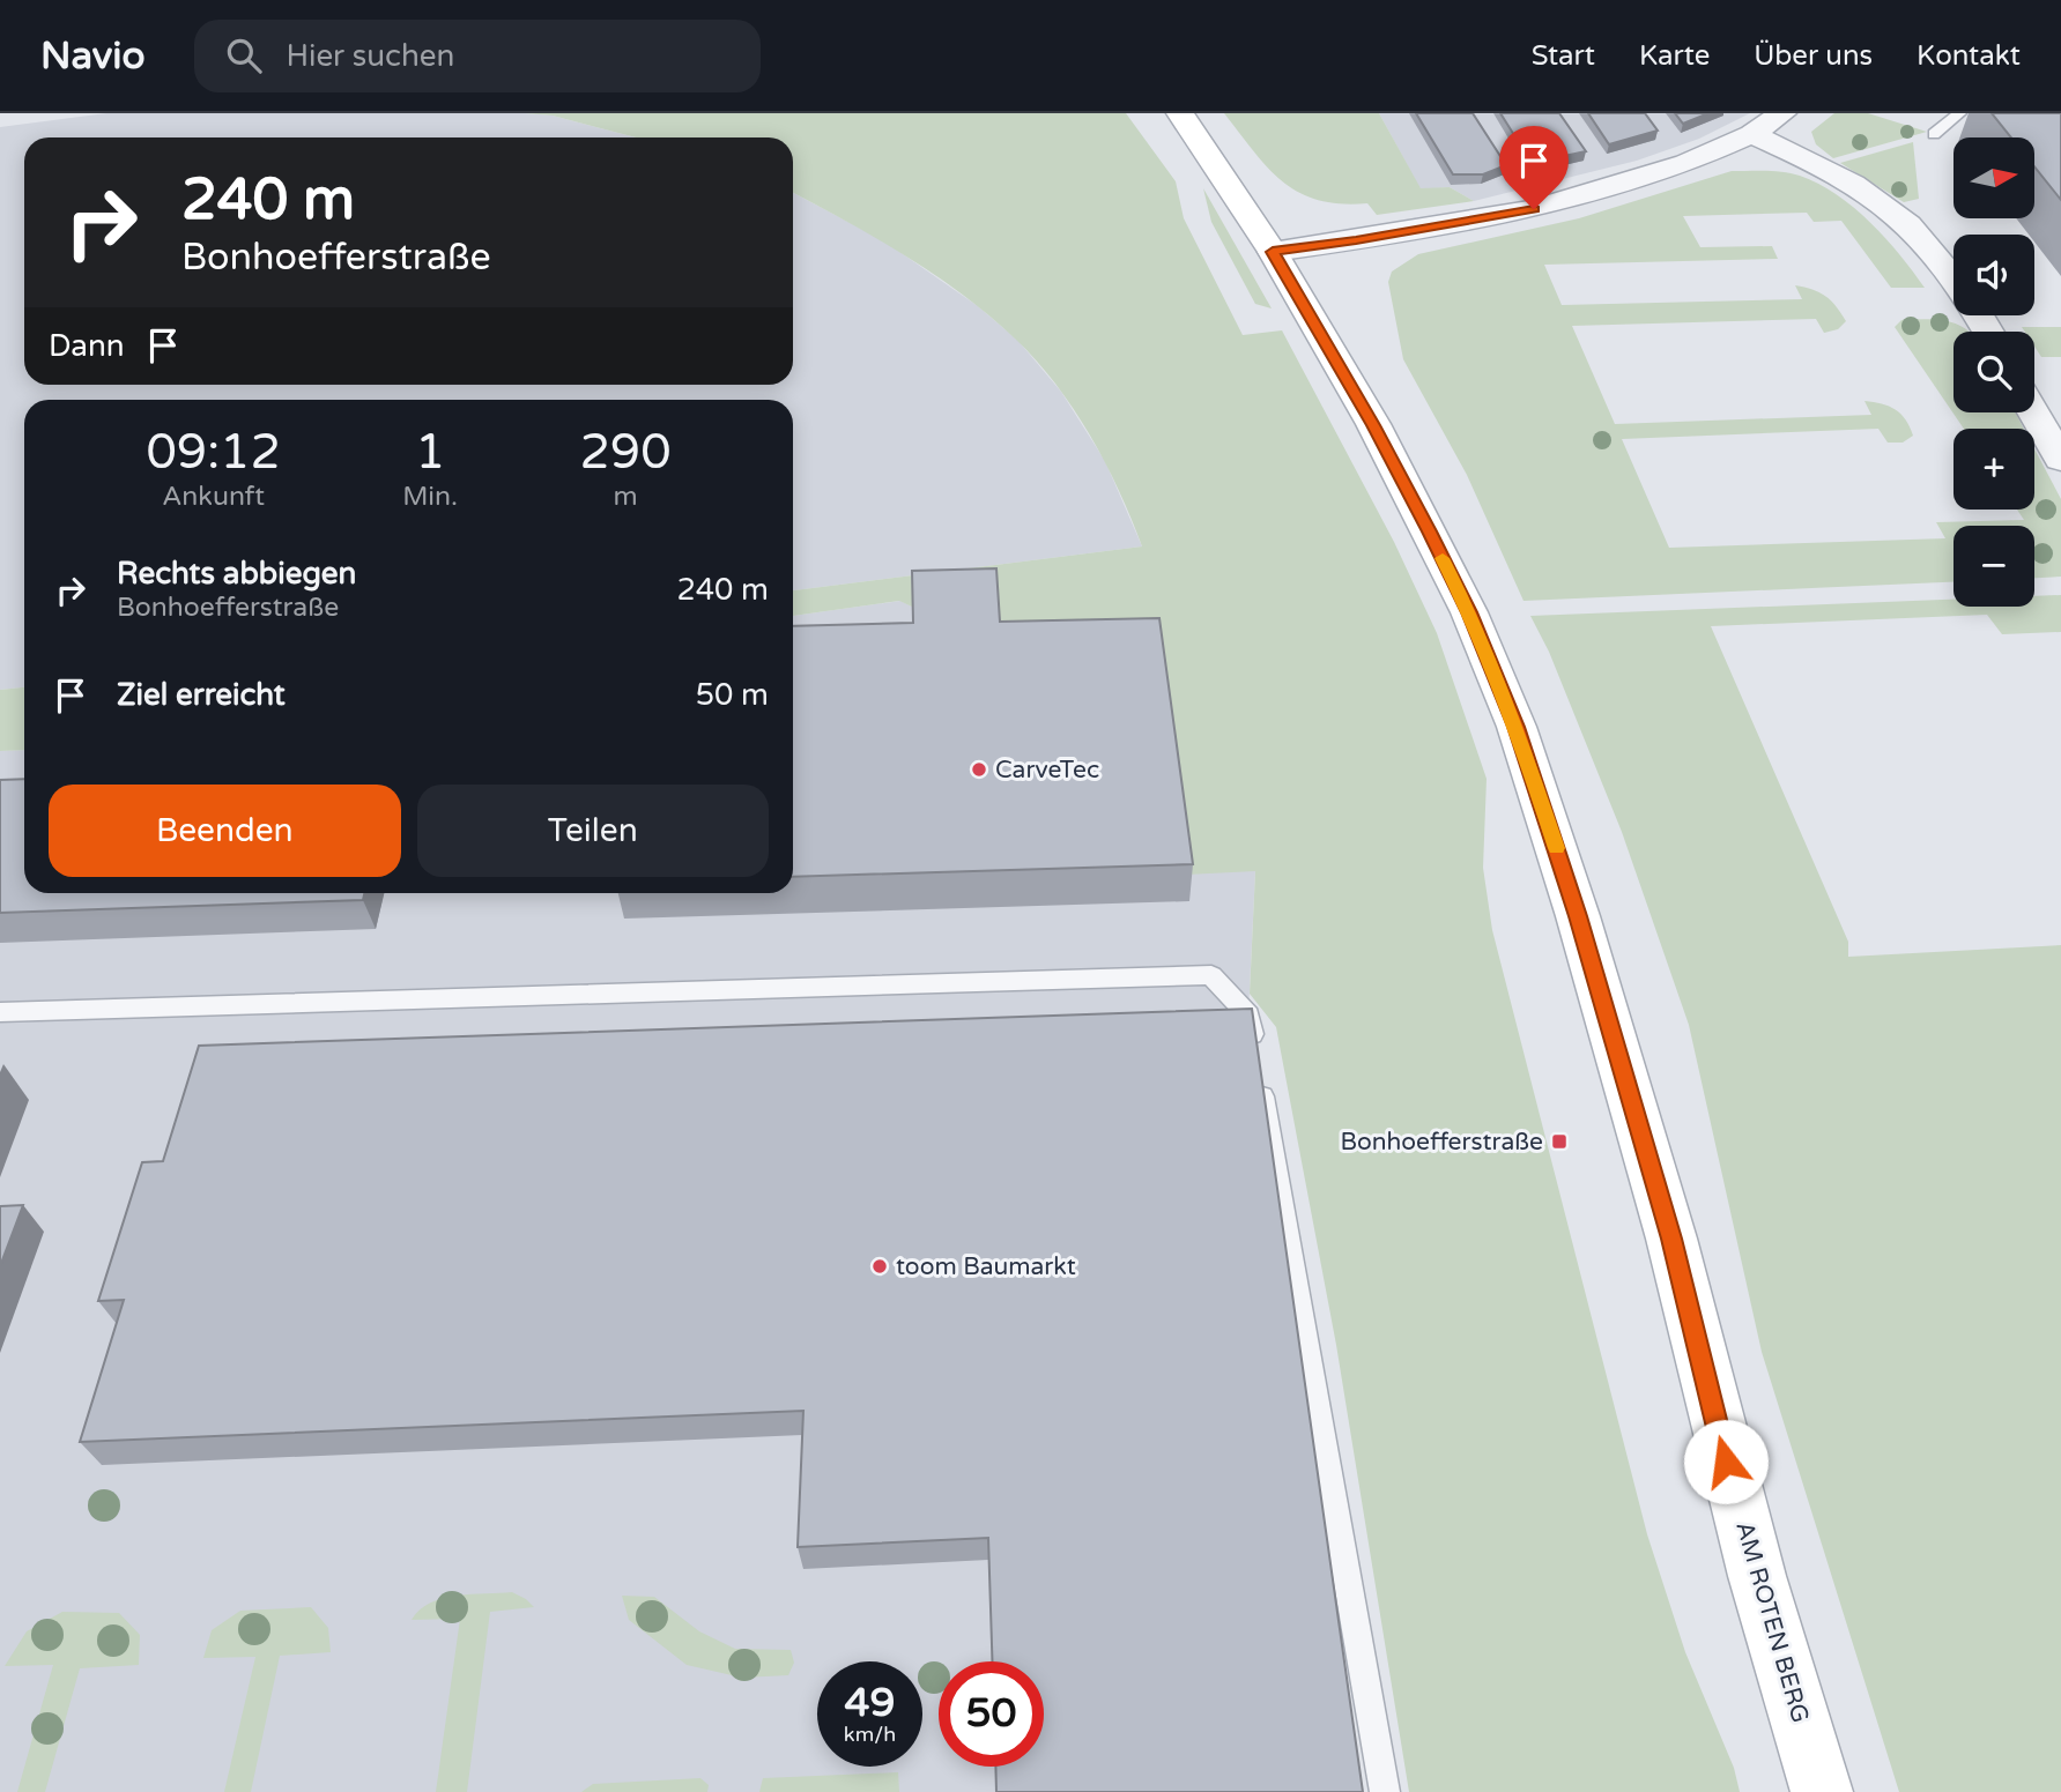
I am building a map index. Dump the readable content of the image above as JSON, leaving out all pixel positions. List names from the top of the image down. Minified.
{"streets":{"main road":["AM ROTEN BERG"]},"places":{"other":["CarveTec","toom Baumarkt"],"transit":["Bonhoefferstraße"]},"north":"right","page":{"header":"Navio","search":"Hier suchen","nav":["Start","Karte","Über uns","Kontakt"],"map_buttons":["+","−"],"turn":["240 m","Bonhoefferstraße"],"then":"Dann","eta":["09:12","Ankunft","1","Min.","290","m"],"list":[{"name":"Rechts abbiegen","note":"Bonhoefferstraße","value":"240 m"},{"name":"Ziel erreicht","value":"50 m"}],"buttons":["Beenden","Teilen"],"speed":"49 km/h","limit":"50"}}
